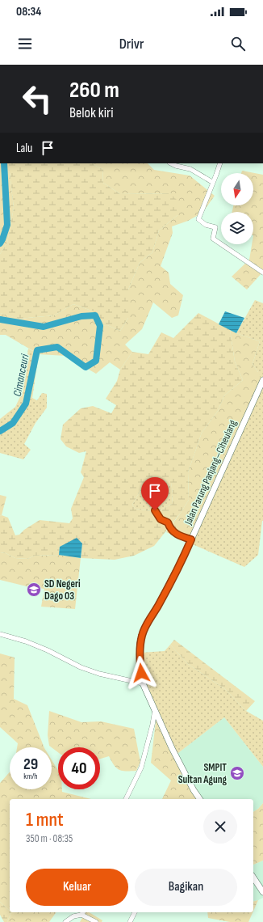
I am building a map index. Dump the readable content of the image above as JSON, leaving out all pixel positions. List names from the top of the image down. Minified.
{"streets":{"street":["Jalan Parung Panjang–Ciheulang"]},"water":["Cimanceuri"],"places":{"school or university":["SD Negeri Dago 03","SMPIT Sultan Agung"]},"north":"bottom","page":{"status":"08:34","header":"Drivr","turn":["260 m","Belok kiri"],"then":"Lalu","speed":"29 km/h","limit":"40","heading":["1 mnt","350 m · 08:35"],"buttons":["Keluar","Bagikan"]}}
